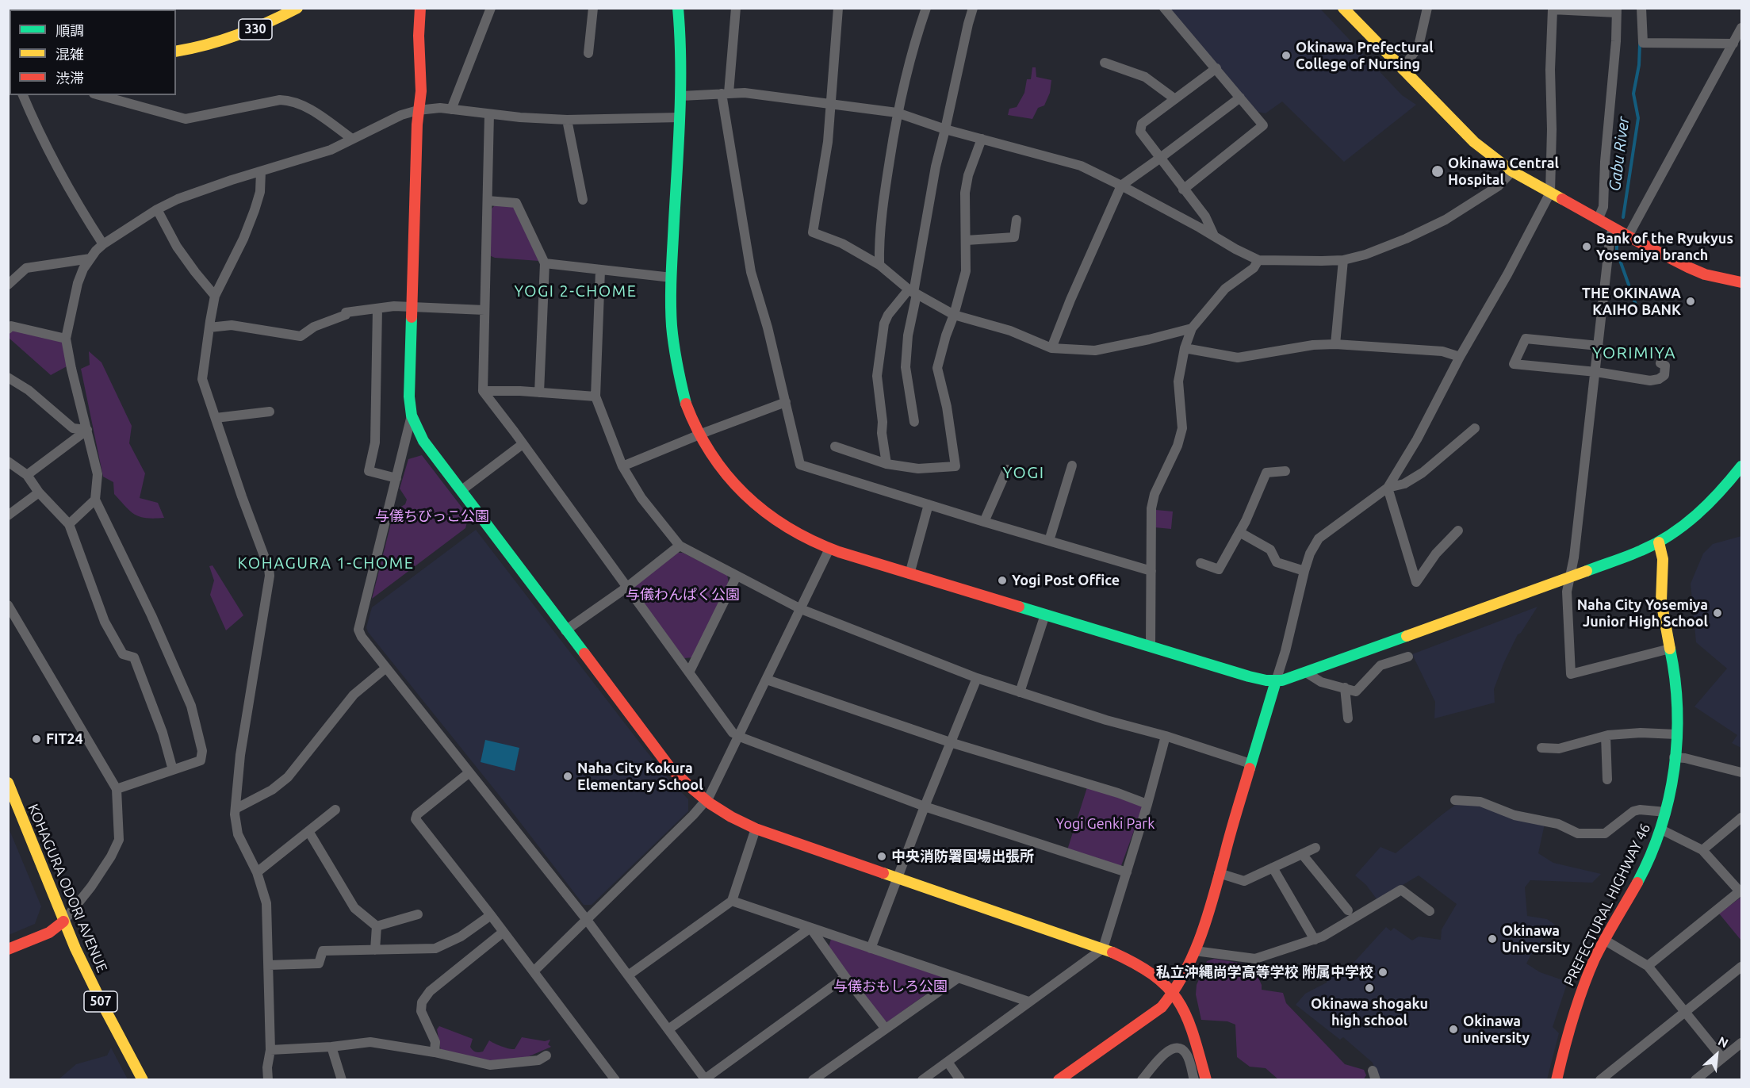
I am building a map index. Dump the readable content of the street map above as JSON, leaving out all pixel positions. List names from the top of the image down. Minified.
{"streets":{"main road":["330","KOHAGURA ODORI AVENUE","PREFECTURAL HIGHWAY 46","507"]},"districts":["YOGI 2-CHOME","YORIMIYA","YOGI","KOHAGURA 1-CHOME"],"water":["Gabu River"],"parks":["与儀ちびっこ公園","与儀わんぱく公園","Yogi Genki Park","与儀おもしろ公園"],"places":["Okinawa Prefectural College of Nursing","Okinawa Central Hospital","Bank of the Ryukyus Yosemiya branch","THE OKINAWA KAIHO BANK","Yogi Post Office","Naha City Yosemiya Junior High School","FIT24","Naha City Kokura Elementary School","中央消防署国場出張所","Okinawa University","私立沖縄尚学高等学校 附属中学校","Okinawa shogaku high school","Okinawa university"],"legend":["順調","混雑","渋滞"],"north":"top right"}
